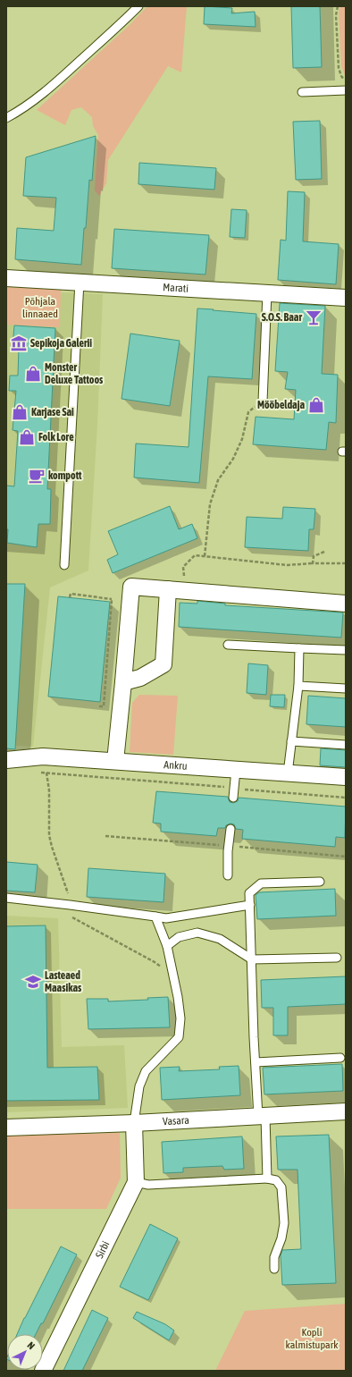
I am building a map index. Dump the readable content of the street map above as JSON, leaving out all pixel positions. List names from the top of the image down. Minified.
{"streets":{"street":["Marati","Ankru","Vasara","Sirbi"]},"crossings":[["Vasara","Sirbi"]],"parks":["Põhjala linnaaed","Kopli kalmistupark"],"places":{"bar":["S.O.S. Baar"],"museum":["Sepikoja Galerii"],"shop":["Monster Deluxe Tattoos","Mööbeldaja","Karjase Sai","Folk Lore"],"cafe":["kompott"],"school or university":["Lasteaed Maasikas"]},"north":"top right"}
